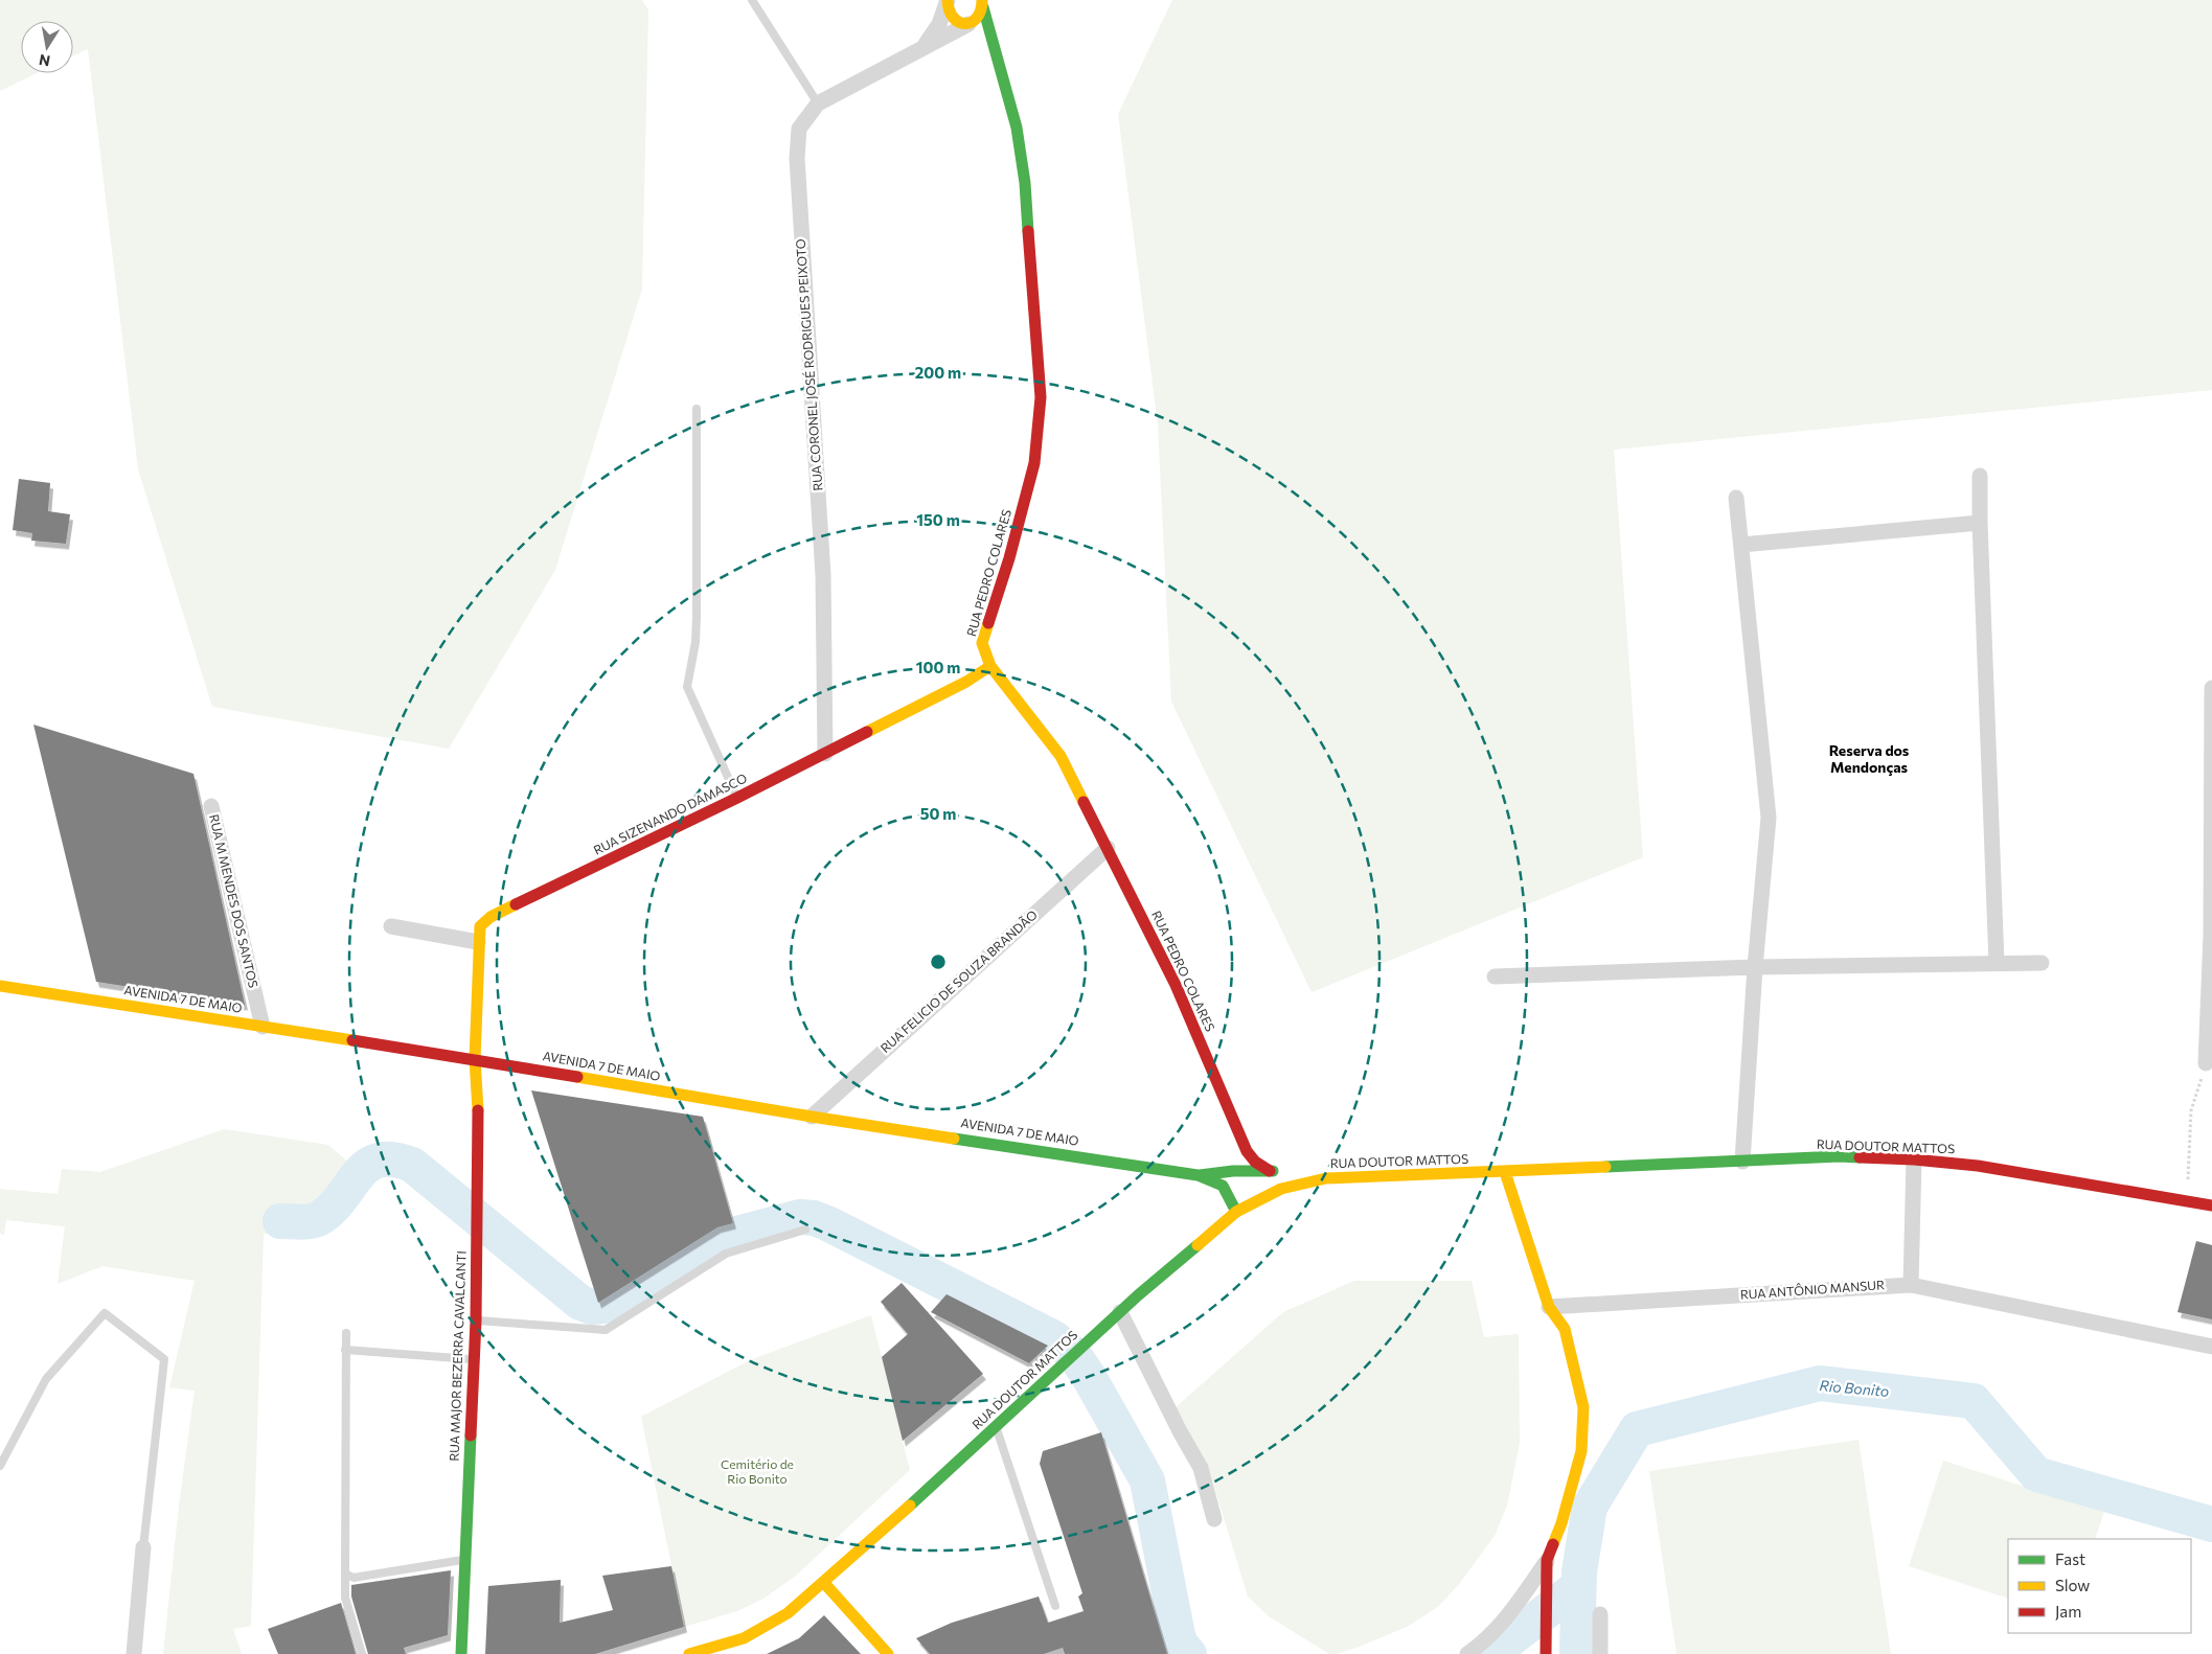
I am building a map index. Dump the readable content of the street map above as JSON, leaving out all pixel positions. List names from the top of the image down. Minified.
{"streets":{"main road":["RUA PEDRO COLARES","RUA SIZENANDO DAMASCO","AVENIDA 7 DE MAIO","RUA DOUTOR MATTOS","RUA MAJOR BEZERRA CAVALCANTI"],"street":["RUA CORONEL JOSÉ RODRIGUES PEIXOTO","RUA M MENDES DOS SANTOS","RUA FELICIO DE SOUZA BRANDÃO","RUA ANTÔNIO MANSUR"]},"crossings":[["RUA CORONEL JOSÉ RODRIGUES PEIXOTO","RUA SIZENANDO DAMASCO"],["RUA PEDRO COLARES","RUA SIZENANDO DAMASCO"],["RUA PEDRO COLARES","RUA FELICIO DE SOUZA BRANDÃO"],["RUA PEDRO COLARES","AVENIDA 7 DE MAIO"],["RUA SIZENANDO DAMASCO","AVENIDA 7 DE MAIO"],["RUA SIZENANDO DAMASCO","RUA MAJOR BEZERRA CAVALCANTI"],["RUA M MENDES DOS SANTOS","AVENIDA 7 DE MAIO"],["RUA FELICIO DE SOUZA BRANDÃO","AVENIDA 7 DE MAIO"],["AVENIDA 7 DE MAIO","RUA DOUTOR MATTOS"],["AVENIDA 7 DE MAIO","RUA MAJOR BEZERRA CAVALCANTI"]],"districts":["Reserva dos Mendonças"],"water":["Rio Bonito"],"parks":["Cemitério de Rio Bonito"],"legend":["Fast","Slow","Jam"],"north":"bottom","rings":["200 m","150 m","100 m","50 m"]}
